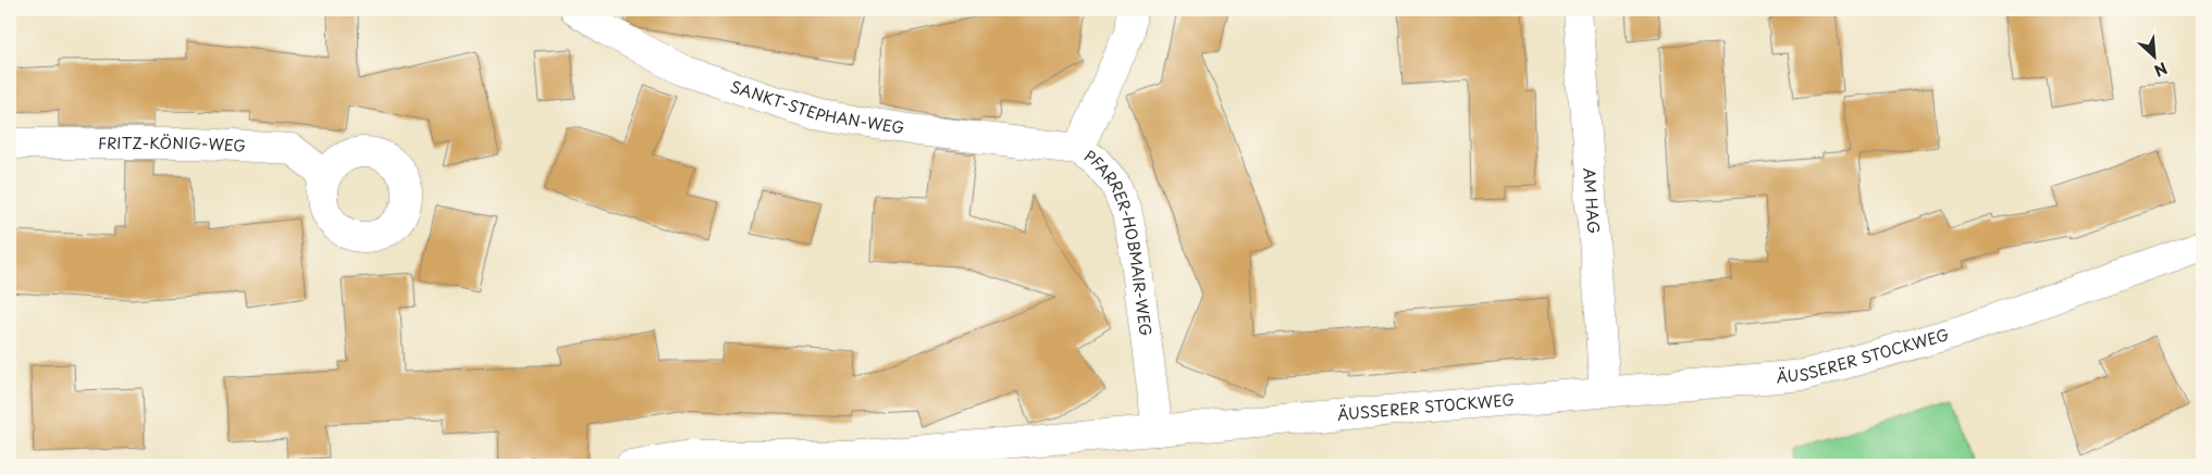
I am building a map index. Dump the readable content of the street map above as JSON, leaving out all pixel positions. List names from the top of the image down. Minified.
{"streets":{"street":["SANKT-STEPHAN-WEG","FRITZ-KÖNIG-WEG","AM HAG","PFARRER-HOBMAIR-WEG","ÄUSSERER STOCKWEG"]},"crossings":[["SANKT-STEPHAN-WEG","PFARRER-HOBMAIR-WEG"],["AM HAG","ÄUSSERER STOCKWEG"],["PFARRER-HOBMAIR-WEG","ÄUSSERER STOCKWEG"]],"north":"bottom right"}
